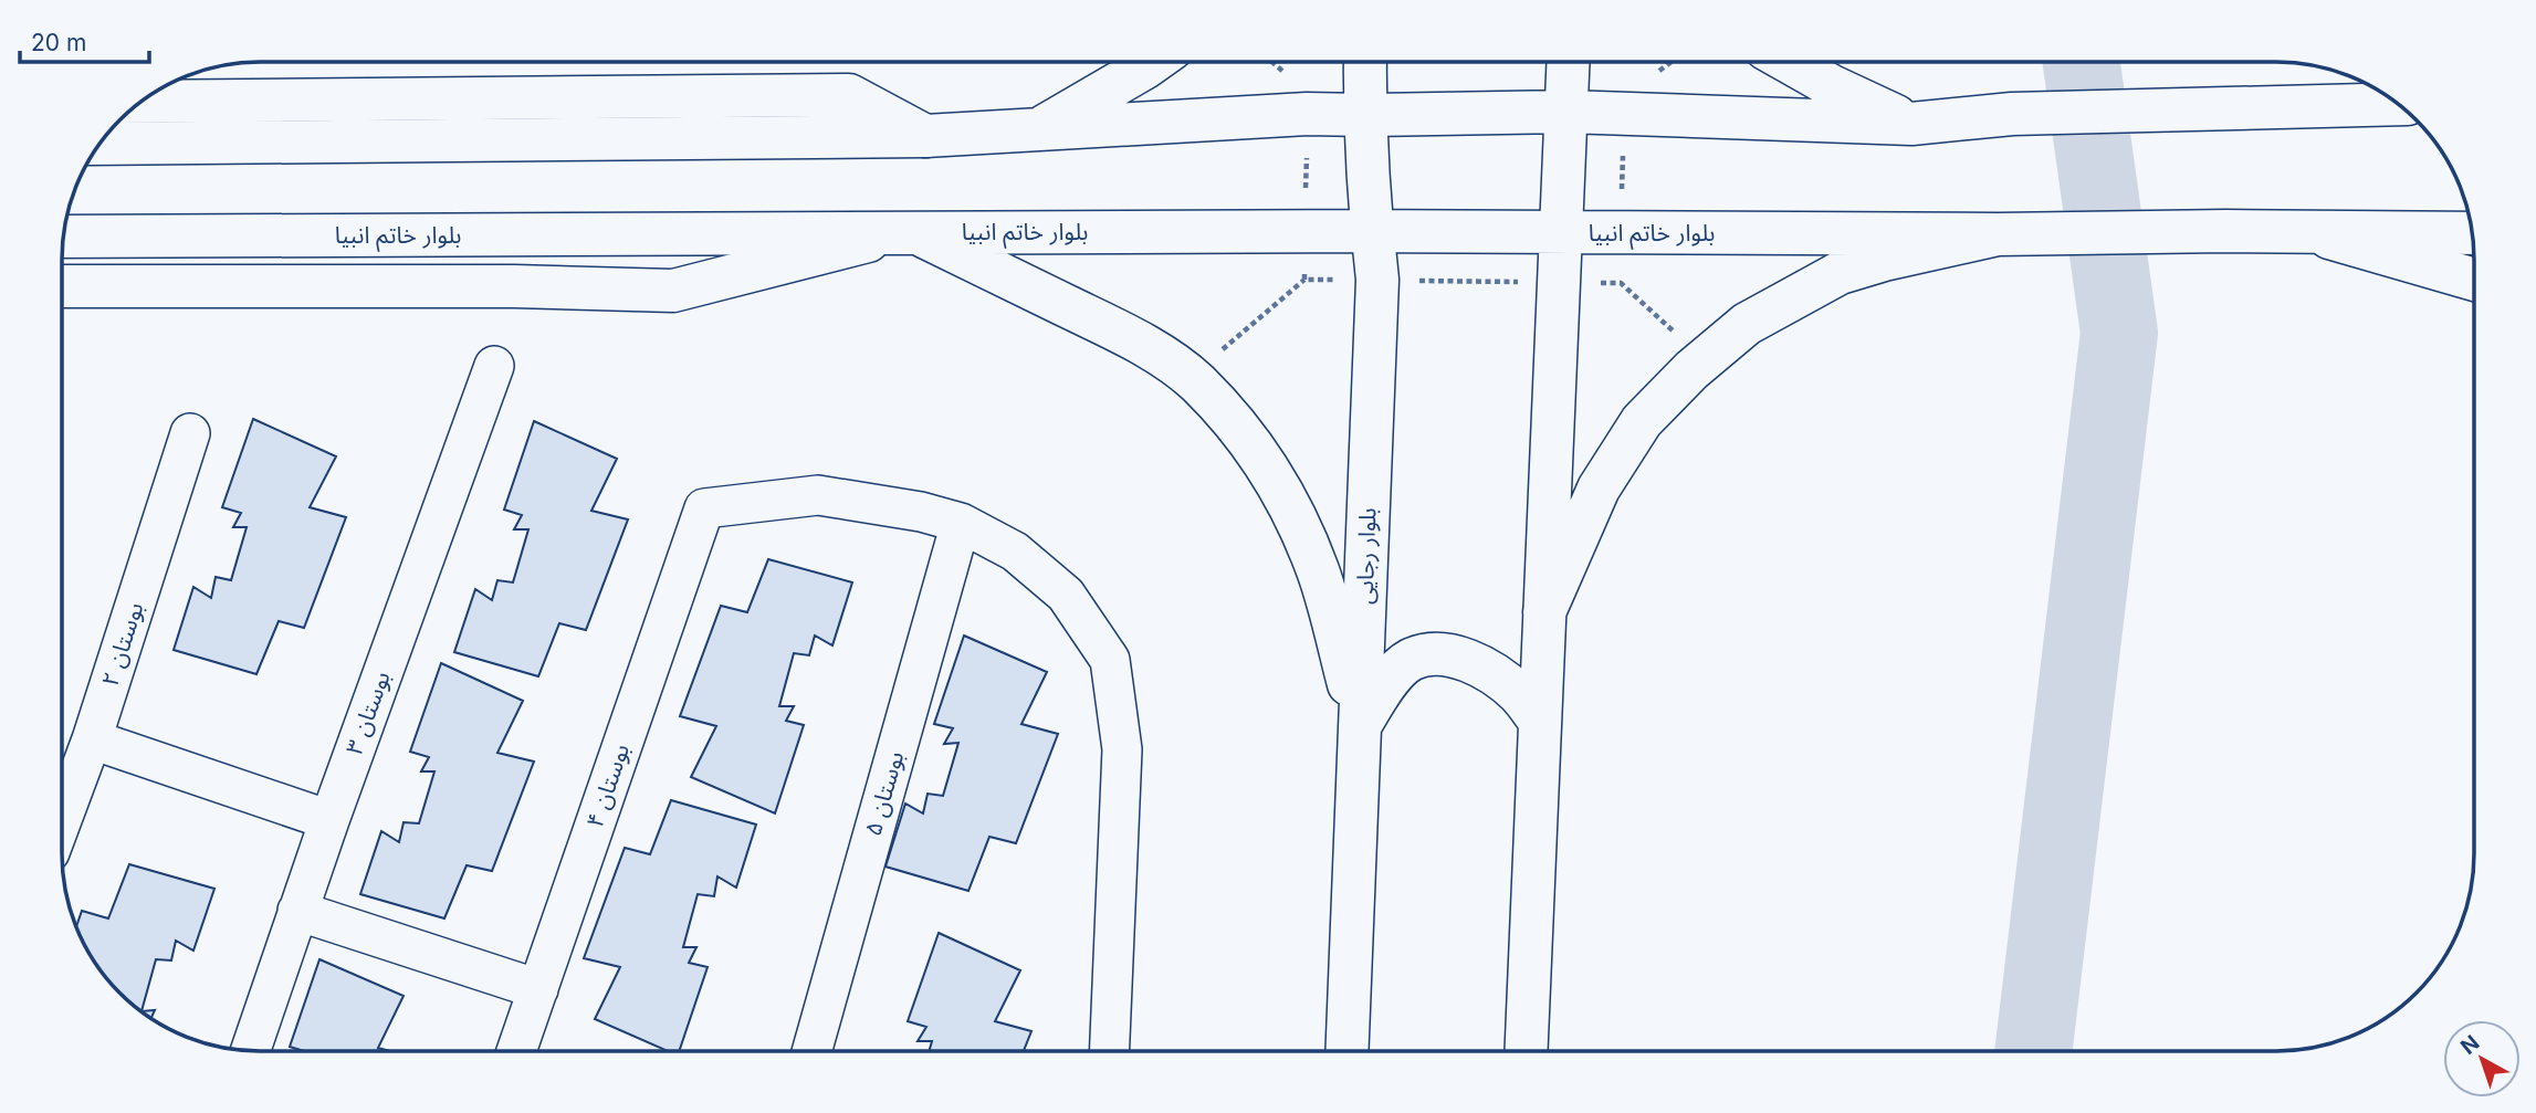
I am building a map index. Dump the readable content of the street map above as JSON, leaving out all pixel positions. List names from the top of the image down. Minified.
{"streets":{"main road":["بلوار خاتم انبیا","بلوار رجایی"],"street":["بوستان ۲","بوستان ۳","بوستان ۴","بوستان ۵"]},"crossings":[["بلوار خاتم انبیا","بلوار رجایی"],["بوستان ۴","بوستان ۵"]],"scale_bar":"20 m","north":"top left"}
